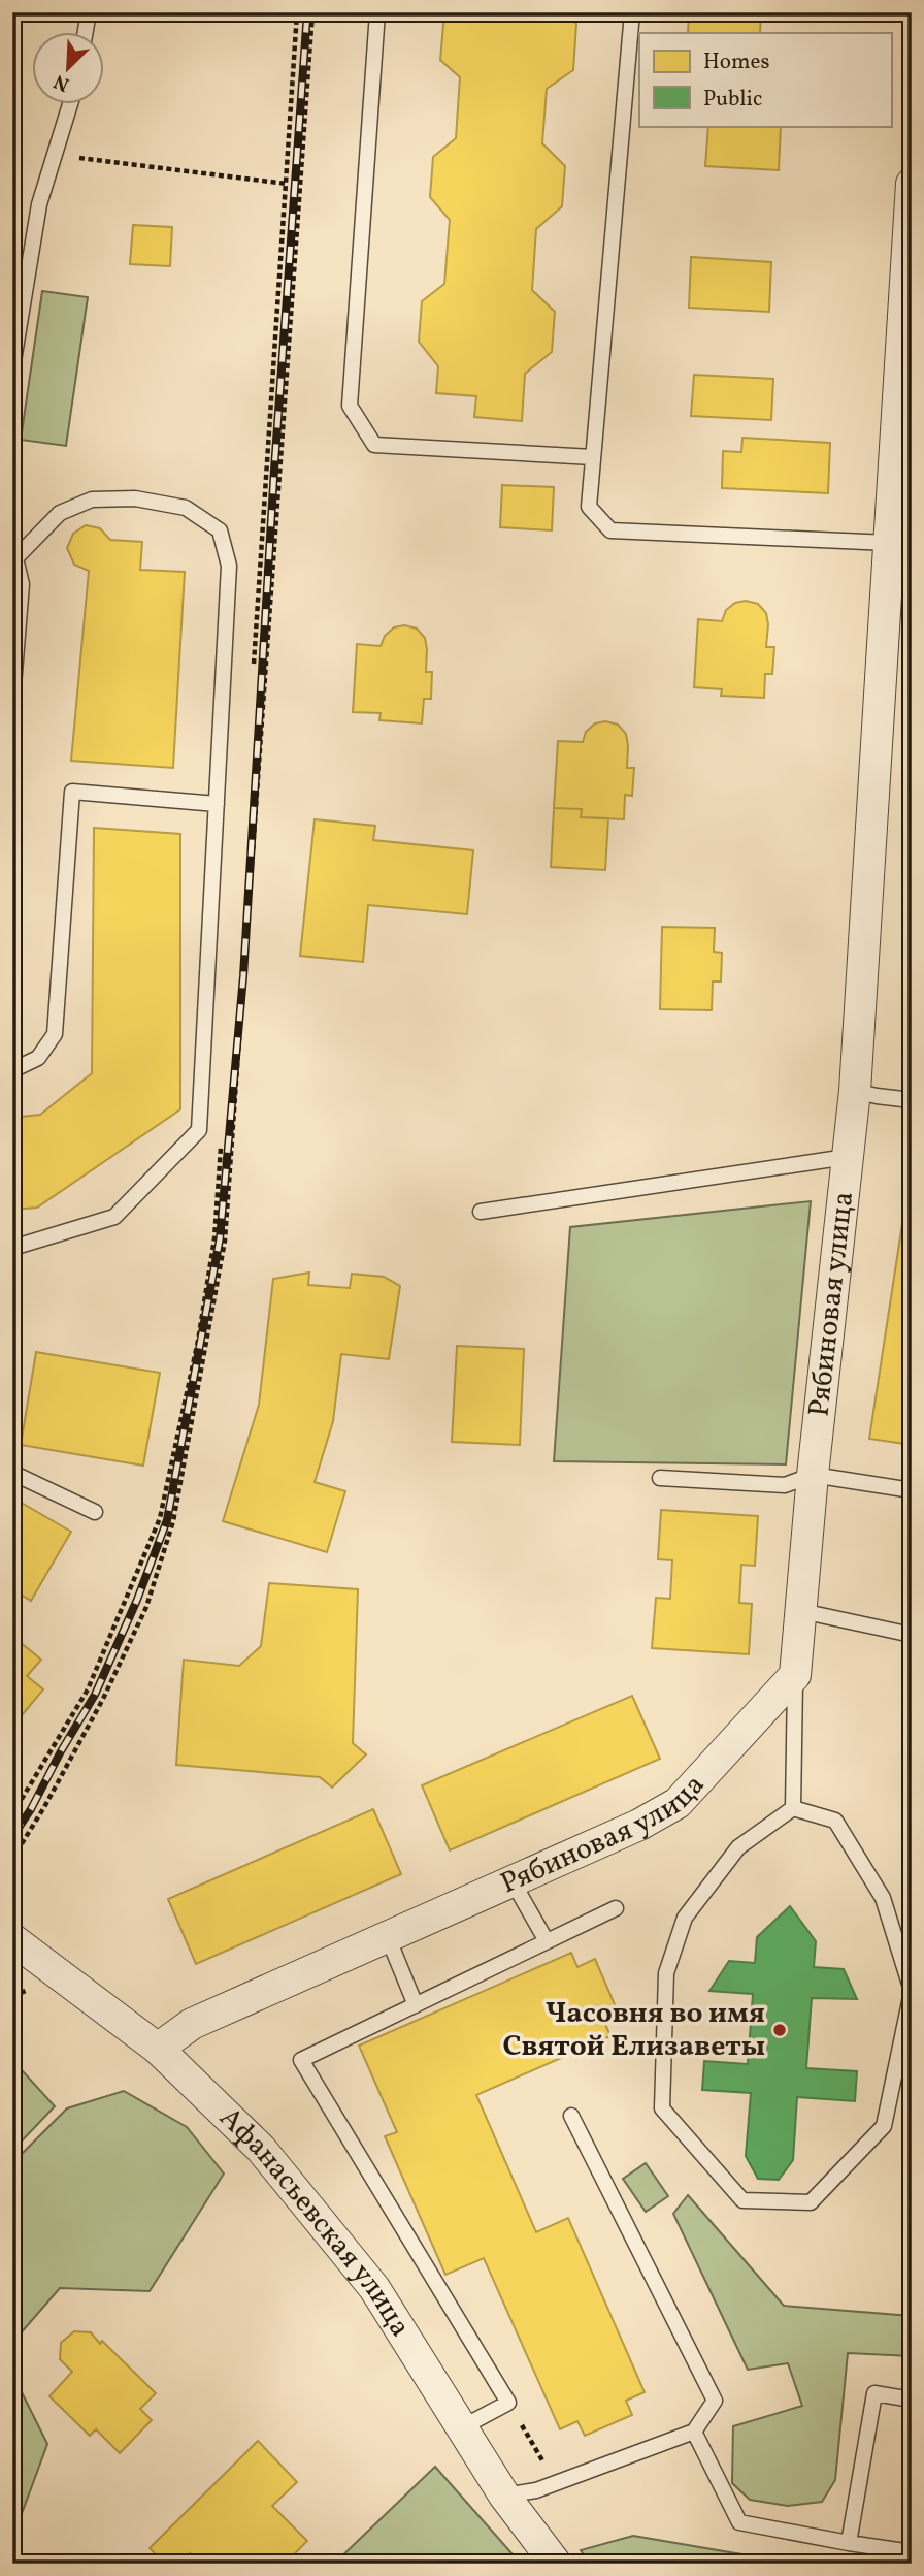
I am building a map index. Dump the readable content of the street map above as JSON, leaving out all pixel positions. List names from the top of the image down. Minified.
{"streets":{"street":["Рябиновая улица","Афанасьевская улица"]},"crossings":[["Рябиновая улица","Афанасьевская улица"]],"places":["Часовня во имя Святой Елизаветы"],"legend":["Homes","Public"],"north":"bottom left"}
